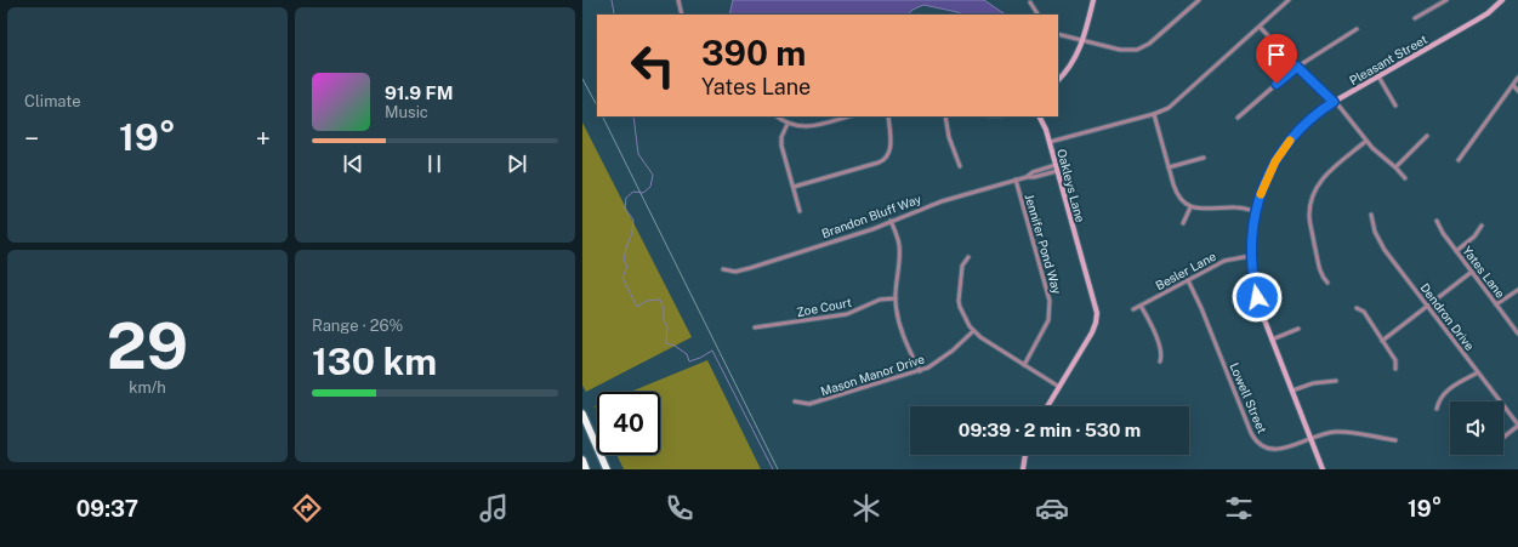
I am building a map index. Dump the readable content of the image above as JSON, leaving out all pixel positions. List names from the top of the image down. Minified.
{"streets":{"street":["Pleasant Street","Oakleys Lane","Brandon Bluff Way","Jennifer Pond Way","Besler Lane","Yates Lane","Zoe Court","Dendron Drive","Mason Manor Drive","Lowell Street"]},"crossings":[["Pleasant Street","Besler Lane"],["Pleasant Street","Lowell Street"],["Oakleys Lane","Brandon Bluff Way"],["Brandon Bluff Way","Jennifer Pond Way"],["Besler Lane","Lowell Street"]],"page":{"tile":["Climate",["29","km/h"],["Range · 26%","130 km"]],"turn":["390 m","Yates Lane"],"song":["91.9 FM","Music"],"heat":["−","19°","+"],"limit":"40","trip":"09:39 · 2 min · 530 m","tabs":["09:37","19°"]}}
